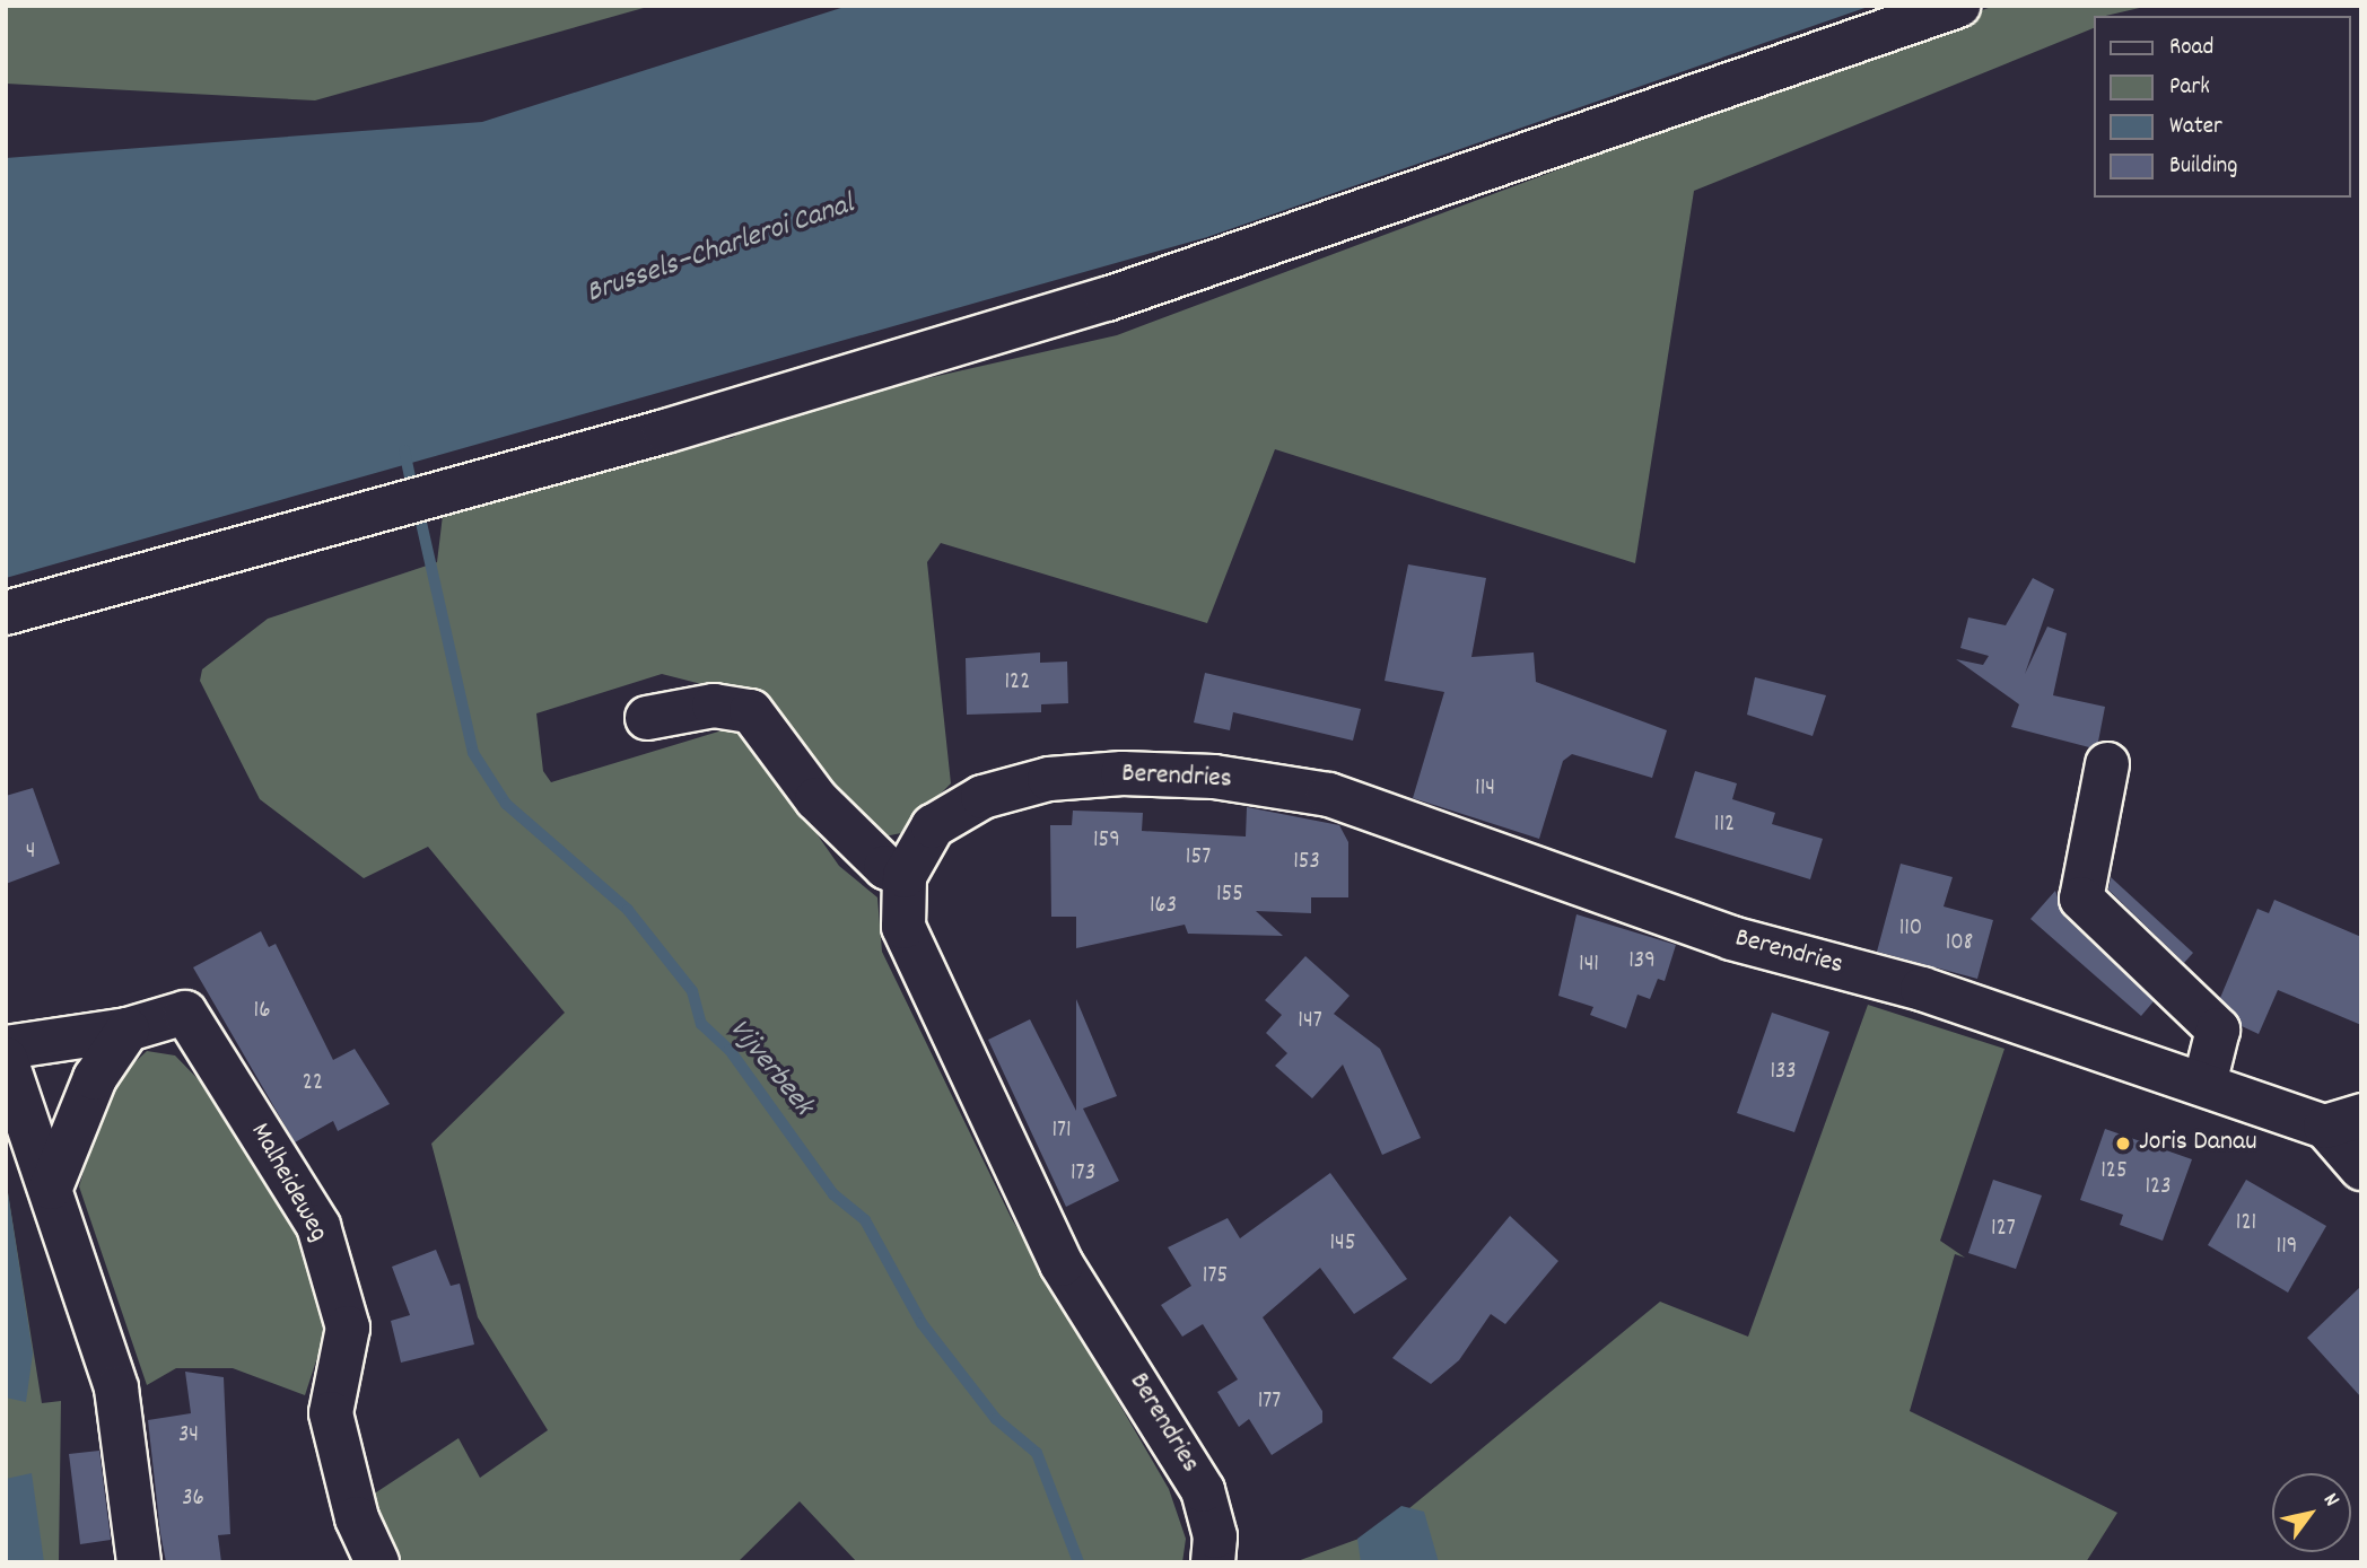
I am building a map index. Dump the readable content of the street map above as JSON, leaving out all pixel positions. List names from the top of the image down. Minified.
{"streets":{"street":["Berendries","Malheideweg"]},"water":["Brussels–Charleroi Canal","Vijverbeek"],"places":["Joris Danau"],"house_numbers":["122","114","112","159","4","157","153","155","163","110","108","139","141","16","147","133","22","171","125","173","123","121","127","145","119","175","177","34","36"],"legend":["Road","Park","Water","Building"],"north":"top right"}
